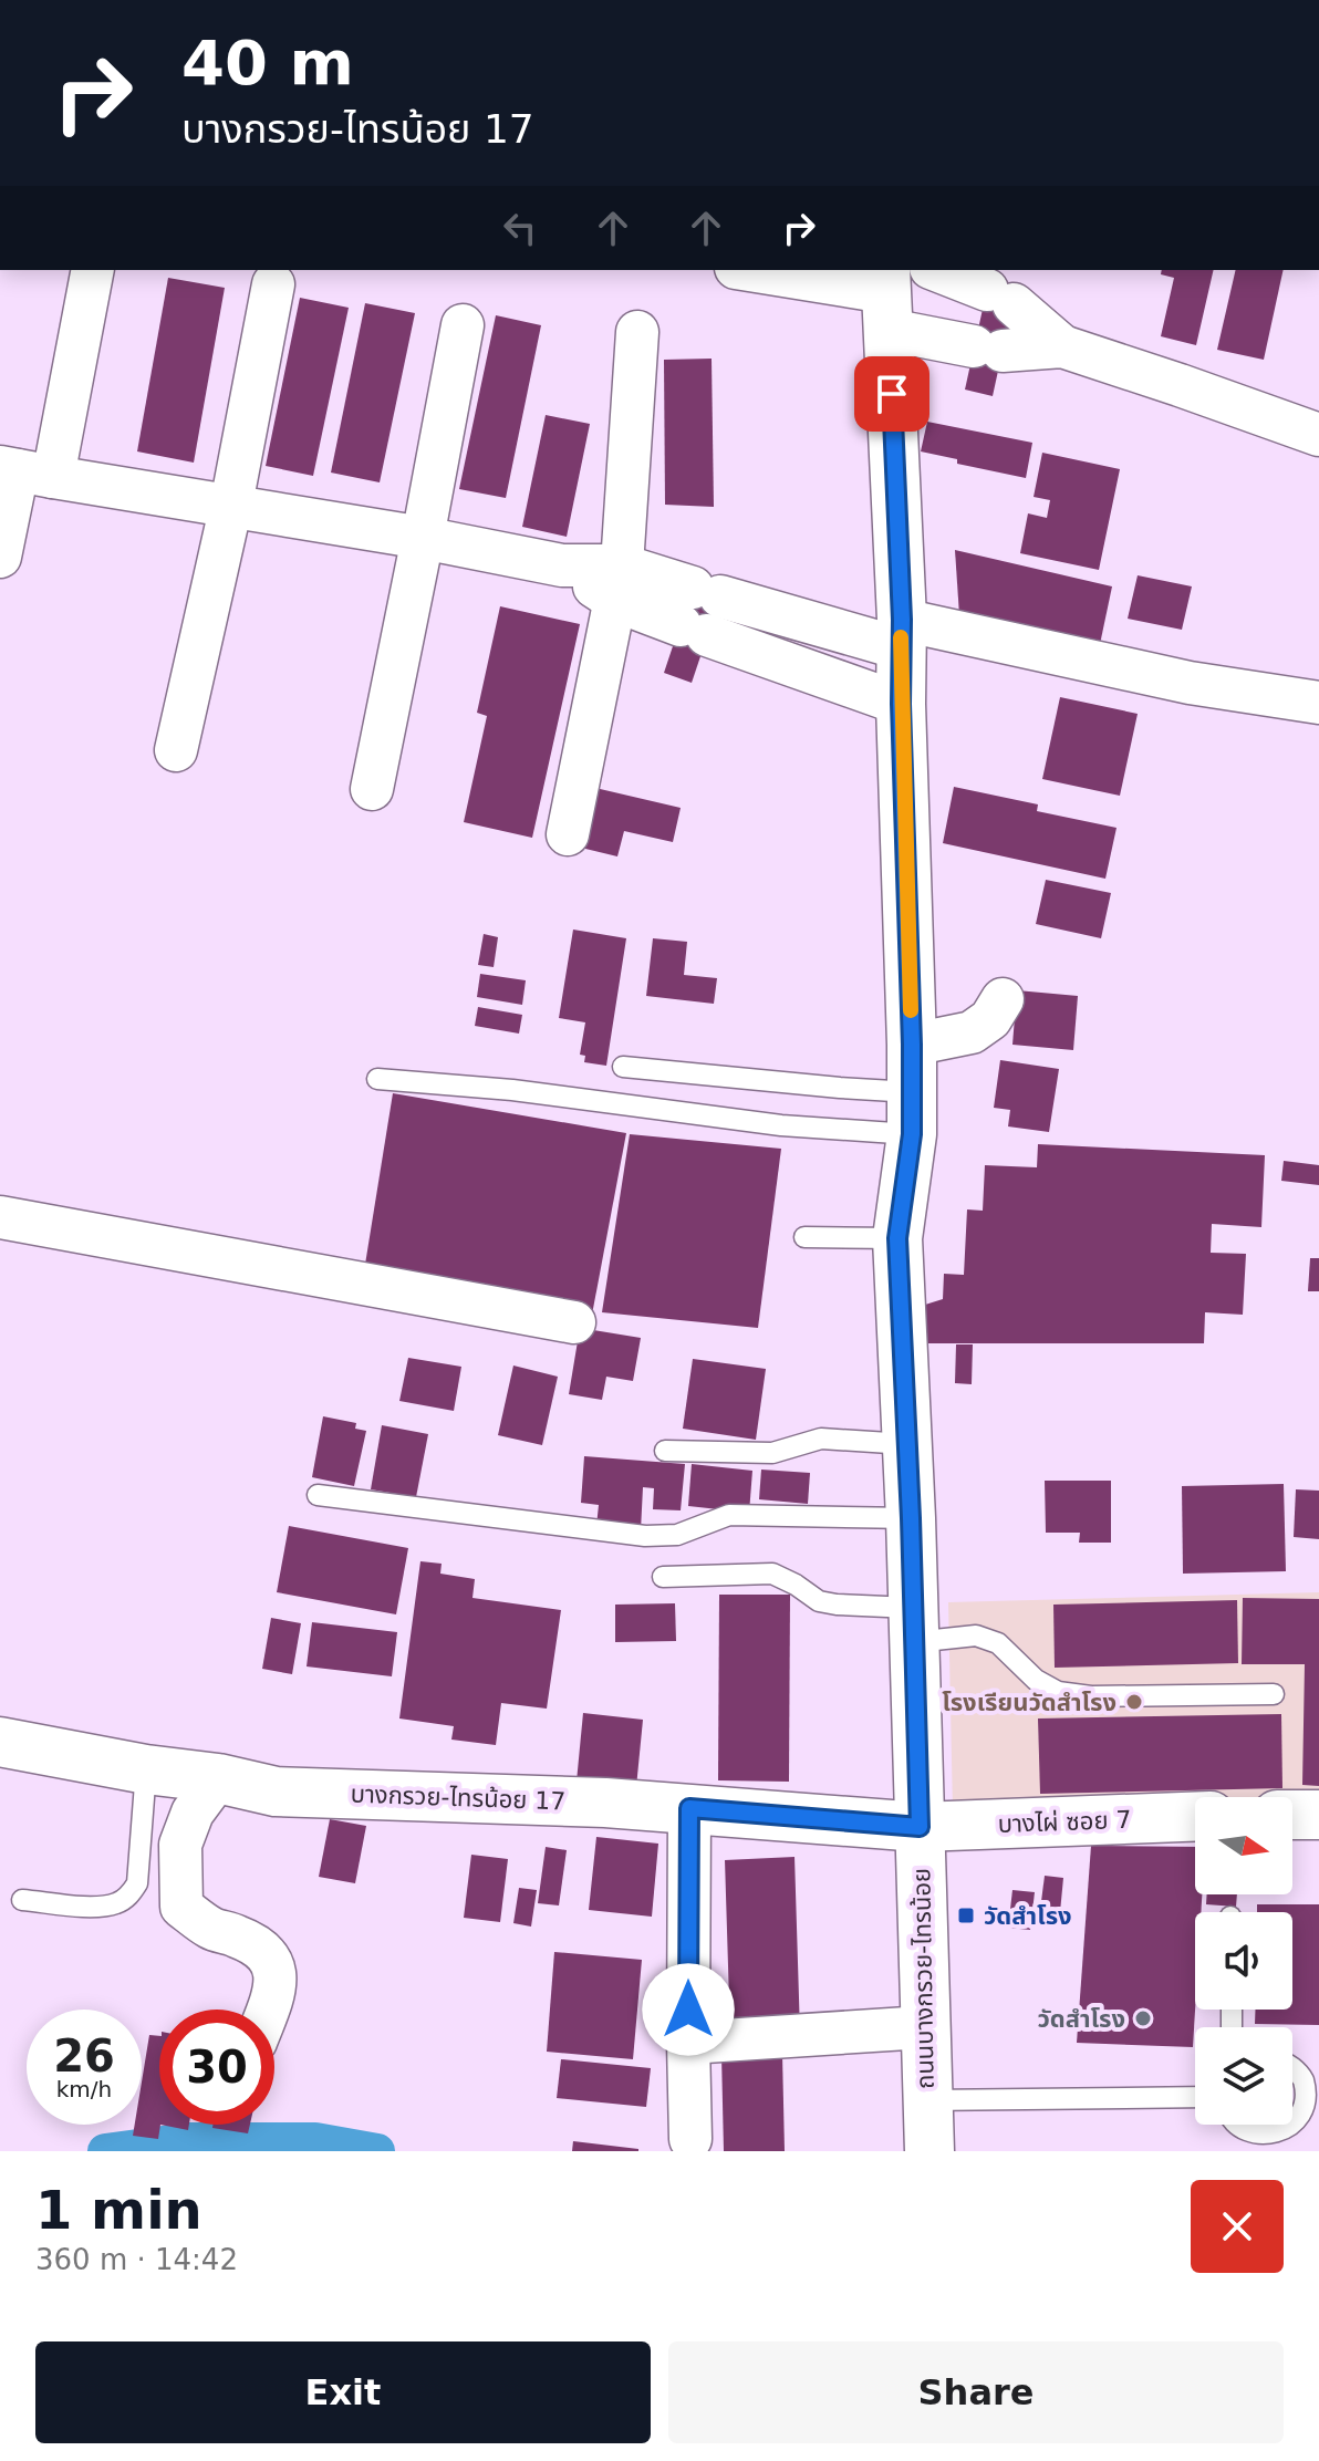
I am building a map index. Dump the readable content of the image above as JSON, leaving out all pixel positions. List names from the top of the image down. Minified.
{"streets":{"main road":["บางกรวย-ไทรน้อย 17","บางไผ่ ซอย 7","ถนนบางกรวย-ไทรน้อย"]},"crossings":[["บางกรวย-ไทรน้อย 17","บางไผ่ ซอย 7"],["บางกรวย-ไทรน้อย 17","ถนนบางกรวย-ไทรน้อย"],["บางไผ่ ซอย 7","ถนนบางกรวย-ไทรน้อย"]],"places":{"other":["โรงเรียนวัดสำโรง","วัดสําโรง"],"transit":["วัดสำโรง"]},"north":"right","page":{"turn":["40 m","บางกรวย-ไทรน้อย 17"],"speed":"26 km/h","limit":"30","heading":["1 min","360 m · 14:42"],"buttons":["Exit","Share"]}}
